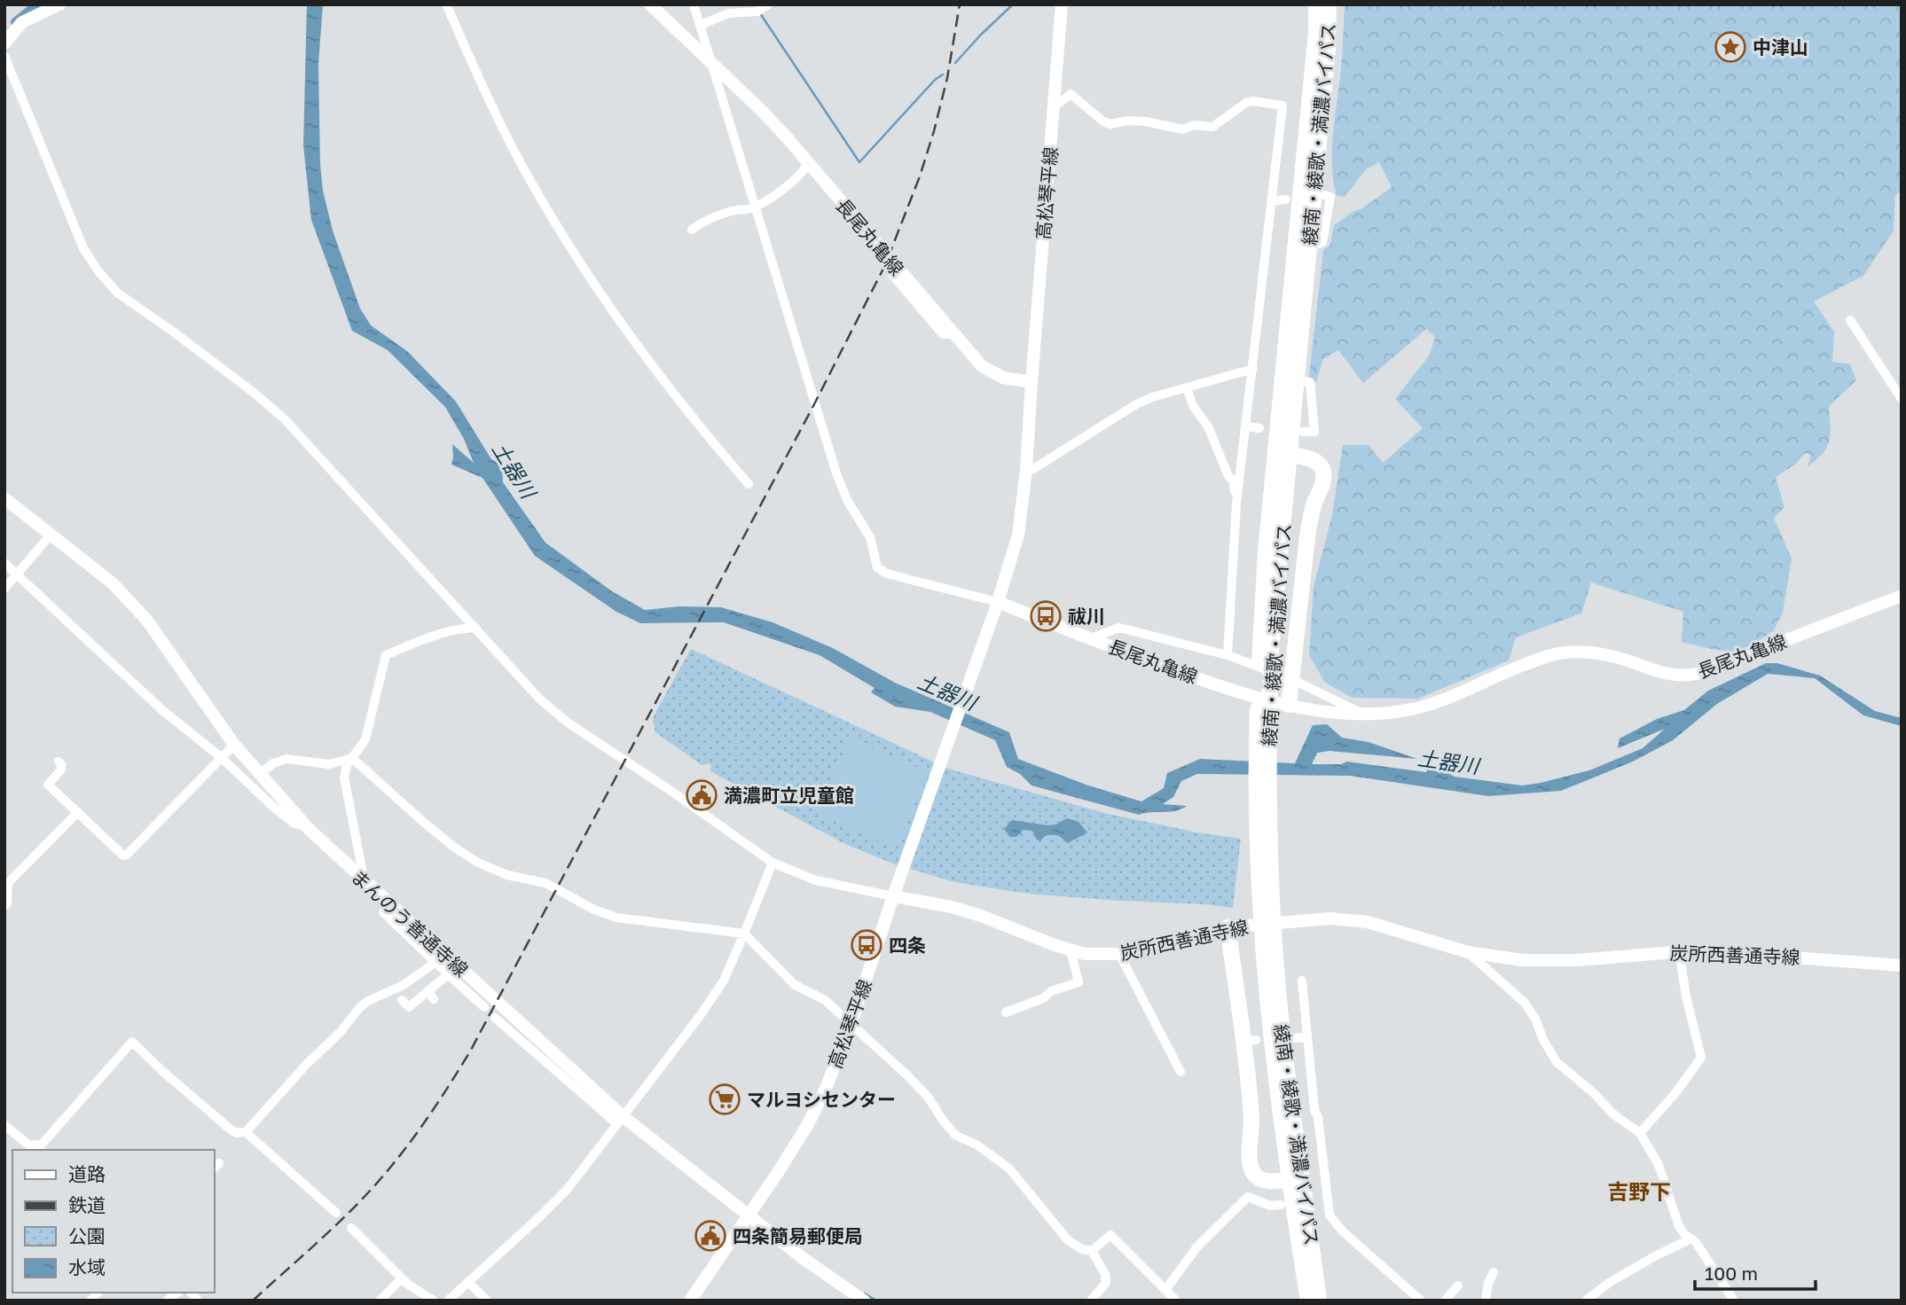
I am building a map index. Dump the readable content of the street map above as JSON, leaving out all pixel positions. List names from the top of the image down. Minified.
{"streets":{"highway":["綾南・綾歌・満濃バイパス"],"main road":["高松琴平線","長尾丸亀線","まんのう善通寺線","炭所西善通寺線"]},"crossings":[["高松琴平線","長尾丸亀線"],["高松琴平線","まんのう善通寺線"],["高松琴平線","炭所西善通寺線"]],"districts":["吉野下"],"water":["土器川"],"places":{"place":["中津山"],"bus stop":["祓川","四条"],"public building":["満濃町立児童館","四条簡易郵便局"],"supermarket":["マルヨシセンター"]},"legend":["道路","鉄道","公園","水域"],"scale_bar":"100 m"}
